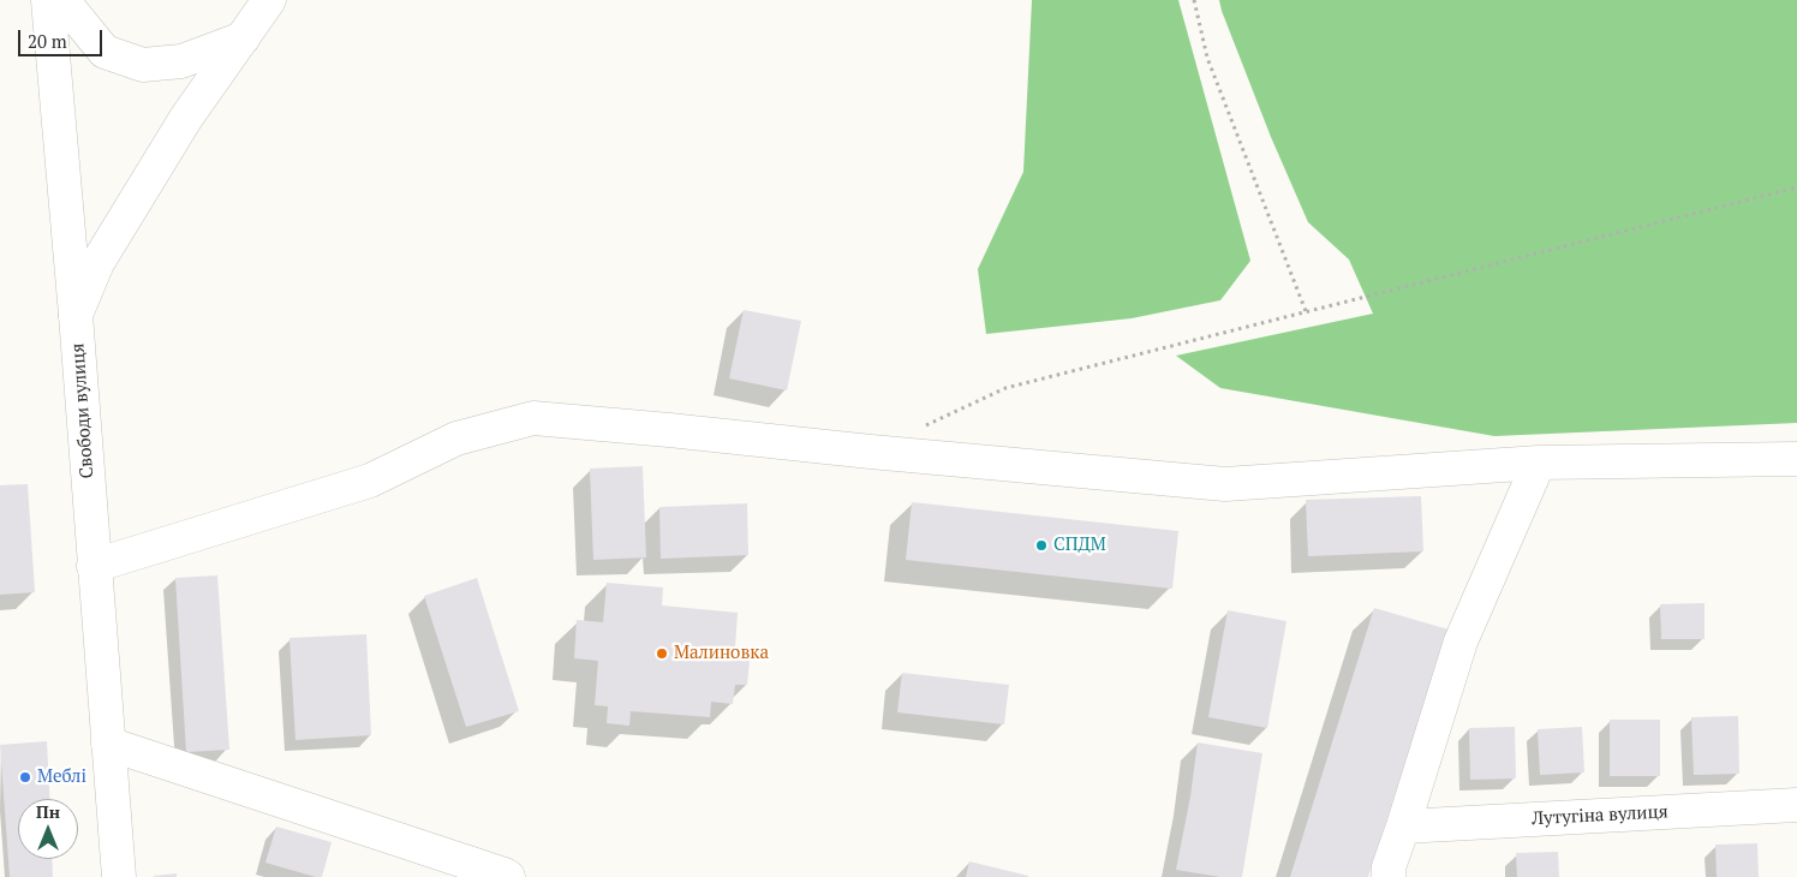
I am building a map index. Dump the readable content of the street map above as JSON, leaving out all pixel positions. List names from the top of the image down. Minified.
{"streets":{"street":["Свободи вулиця","Лутугіна вулиця"]},"places":["СПДМ","Малиновка","Меблі"],"scale_bar":"20 m","north":"top"}
